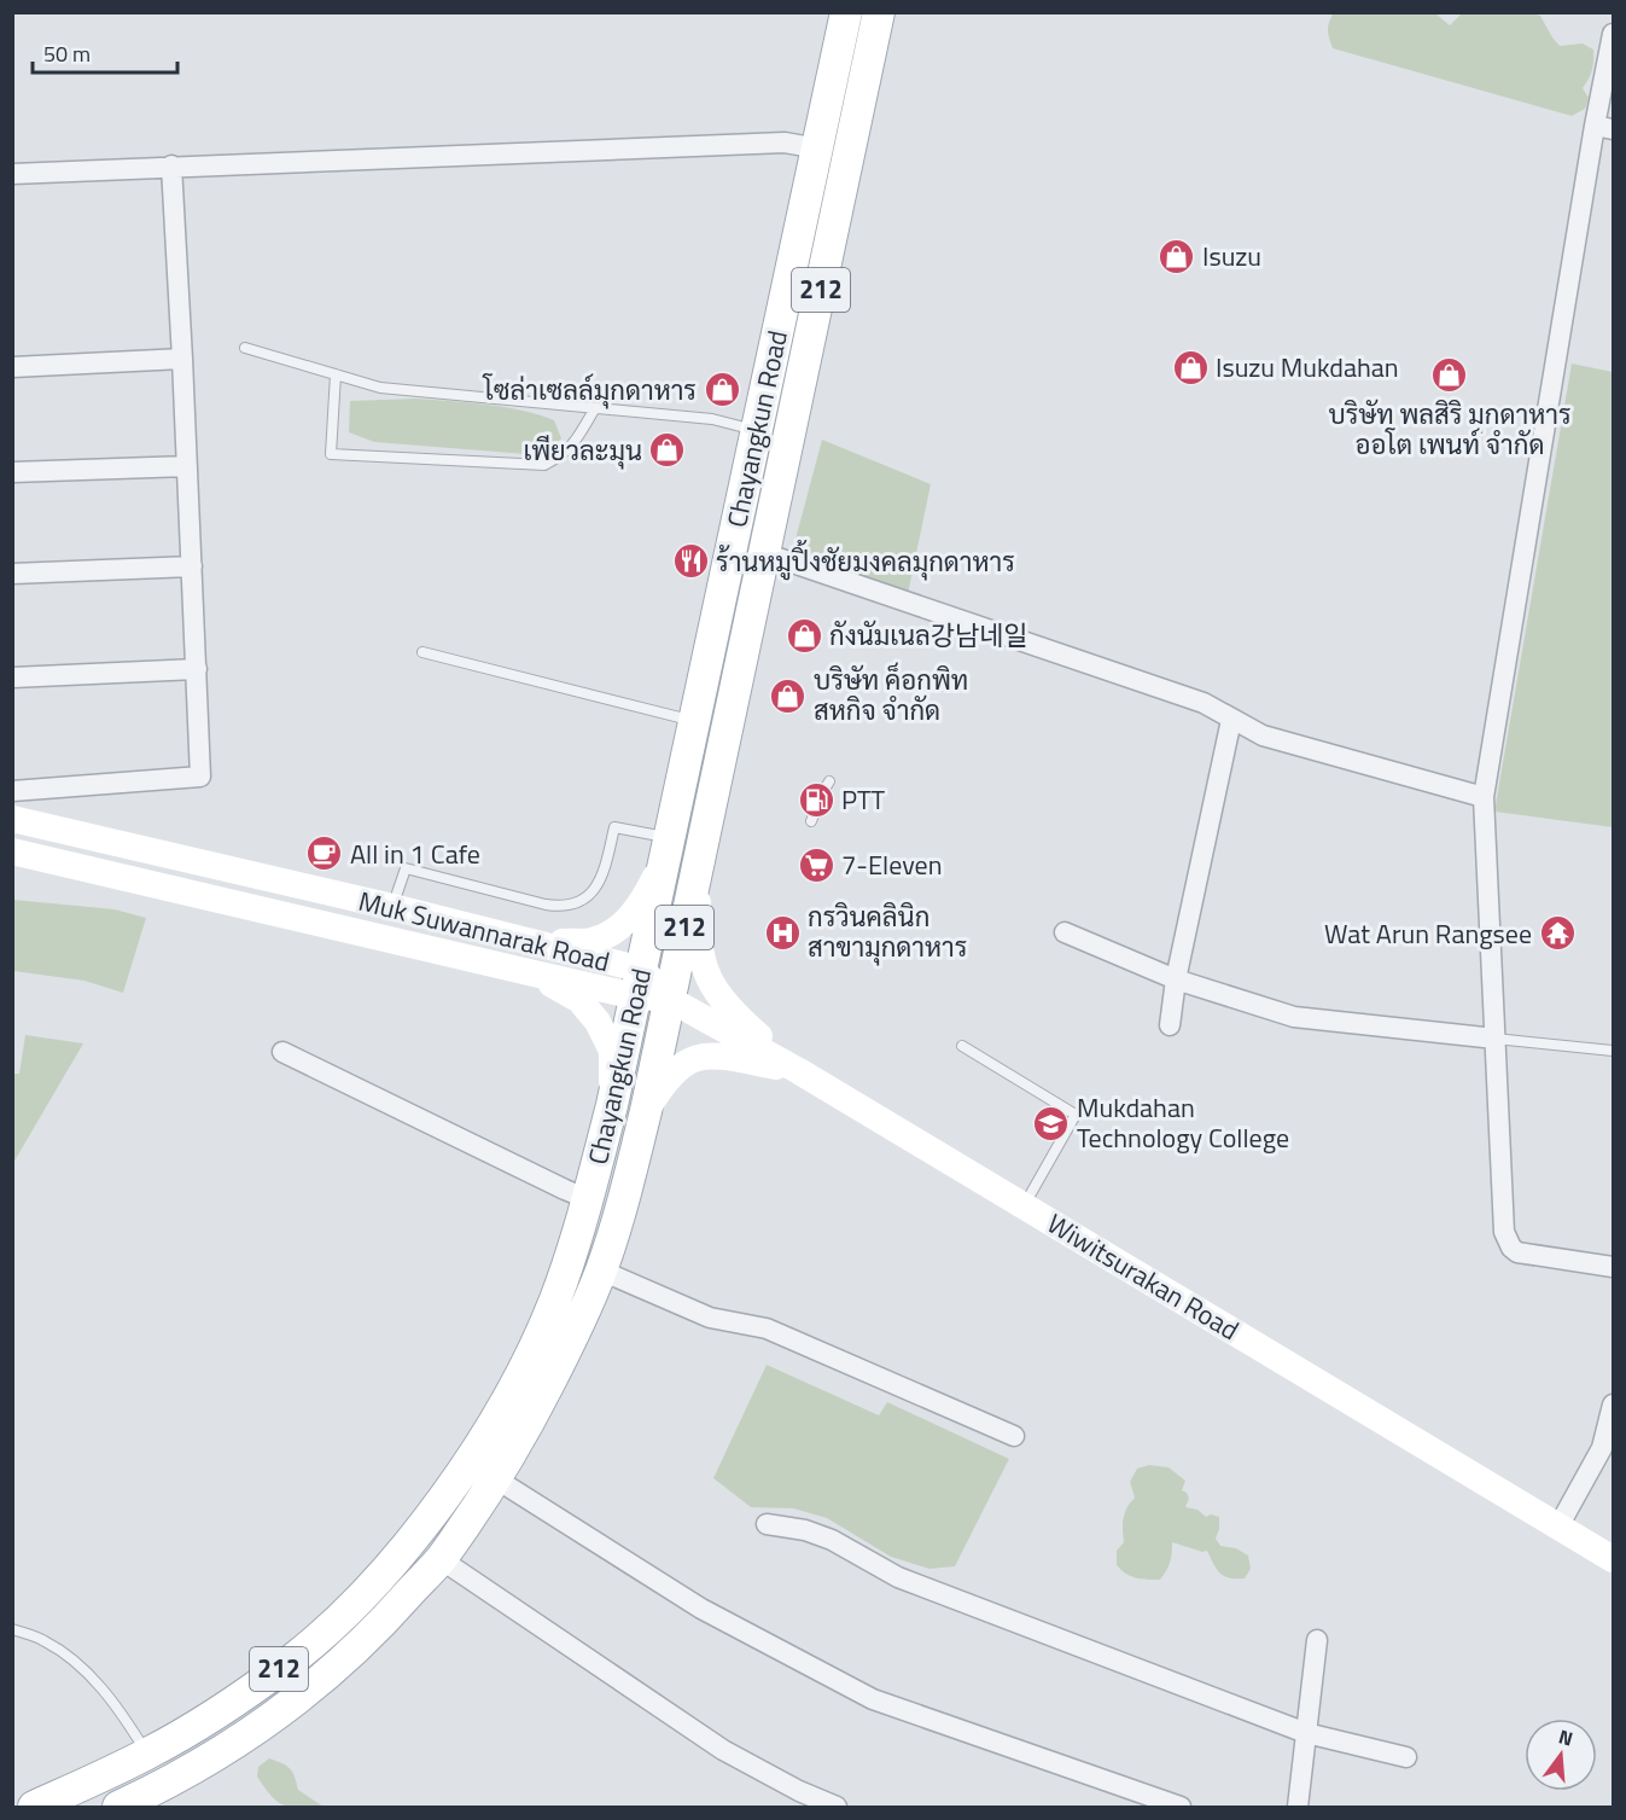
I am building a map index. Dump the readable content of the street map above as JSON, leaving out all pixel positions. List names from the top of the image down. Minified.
{"streets":{"main road":["212","Chayangkun Road","Muk Suwannarak Road","Wiwitsurakan Road"]},"crossings":[["Chayangkun Road","Muk Suwannarak Road"],["Chayangkun Road","Wiwitsurakan Road"],["Muk Suwannarak Road","Wiwitsurakan Road"]],"places":{"shop":["Isuzu","Isuzu Mukdahan","บริษัท พลสิริ มุกดาหาร ออโต เพนท์ จำกัด","โซล่าเซลล์มุกดาหาร","เพียวละมุน","กังนัมเนล강남네일","บริษัท ค็อกพิท สหกิจ จำกัด"],"restaurant":["ร้านหมูปิ้งชัยมงคลมุกดาหาร"],"fuel station":["PTT"],"cafe":["All in 1 Cafe"],"supermarket":["7-Eleven"],"hospital":["กรวินคลินิก สาขามุกดาหาร"],"temple":["Wat Arun Rangsee"],"school or university":["Mukdahan Technology College"]},"scale_bar":"50 m","north":"top"}
